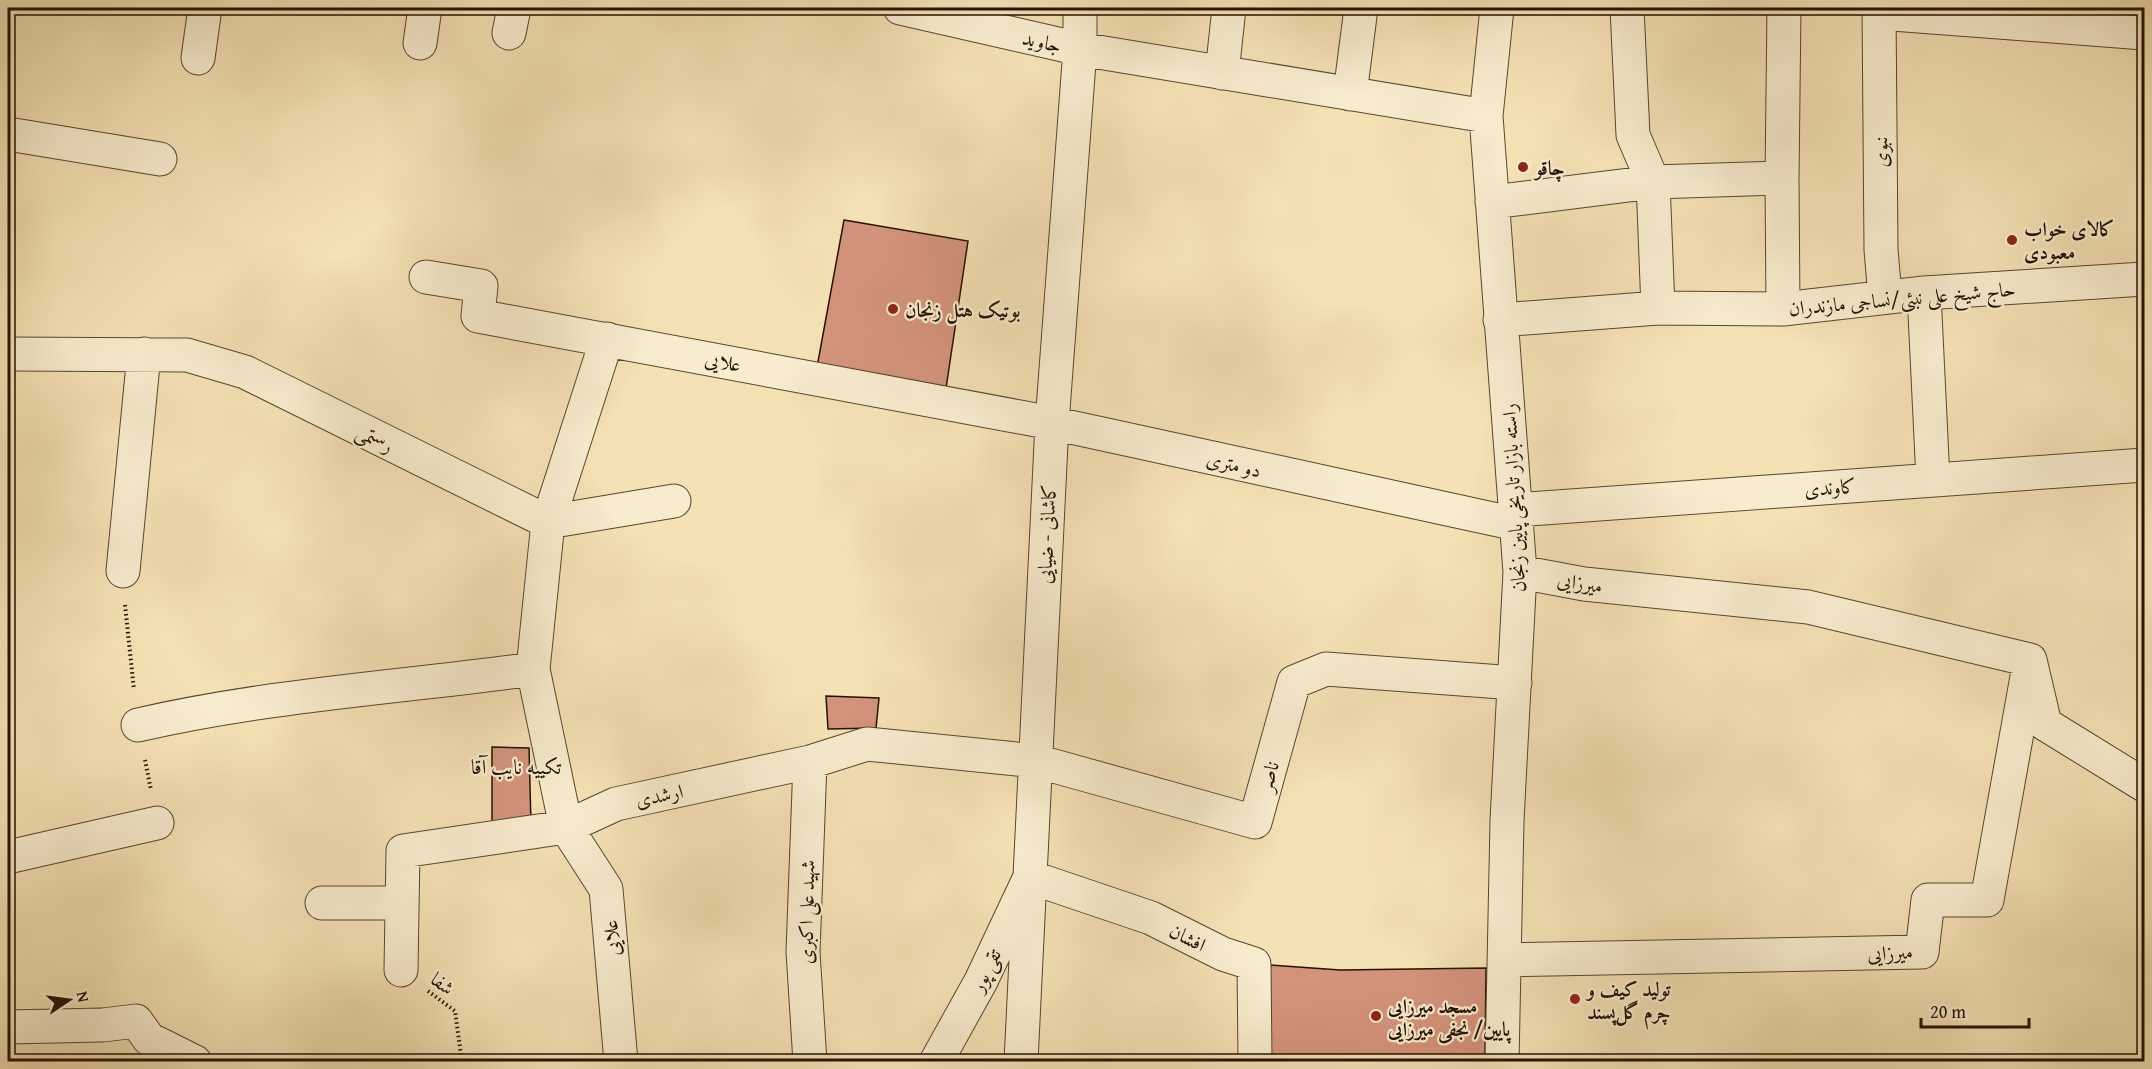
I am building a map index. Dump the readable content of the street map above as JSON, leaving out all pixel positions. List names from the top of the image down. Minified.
{"streets":{"street":["جاوید","نبوی","حاج شیخ علی نبئی/نساجی مازندران","علایی","رستمی","دو متری","کاوندی","راسته بازار تاریخی پایین زنجان","کاشانی - ضیایی","میرزایی","ناصر","ارشدی","شهید علی اکبری","افشان","تقی پور"],"path":["شفا"]},"crossings":[["جاوید","راسته بازار تاریخی پایین زنجان"],["جاوید","کاشانی - ضیایی"],["نبوی","حاج شیخ علی نبئی/نساجی مازندران"],["حاج شیخ علی نبئی/نساجی مازندران","راسته بازار تاریخی پایین زنجان"],["علایی","دو متری"],["علایی","کاشانی - ضیایی"],["علایی","ارشدی"],["دو متری","کاوندی"],["دو متری","راسته بازار تاریخی پایین زنجان"],["دو متری","کاشانی - ضیایی"],["کاوندی","راسته بازار تاریخی پایین زنجان"],["راسته بازار تاریخی پایین زنجان","میرزایی"],["راسته بازار تاریخی پایین زنجان","ناصر"],["کاشانی - ضیایی","ناصر"],["کاشانی - ضیایی","ارشدی"],["کاشانی - ضیایی","افشان"],["کاشانی - ضیایی","تقی پور"],["ناصر","ارشدی"],["ارشدی","شهید علی اکبری"],["ارشدی","شفا"],["افشان","تقی پور"]],"districts":["تکییه نایب آقا"],"places":["چاقو","کالای خواب معبودی","بوتیک هتل زنجان","تولید کیف و چرم گل‌پسند","مسجد میرزایی پایین/ نجفی میرزایی"],"scale_bar":"20 m","north":"right"}
